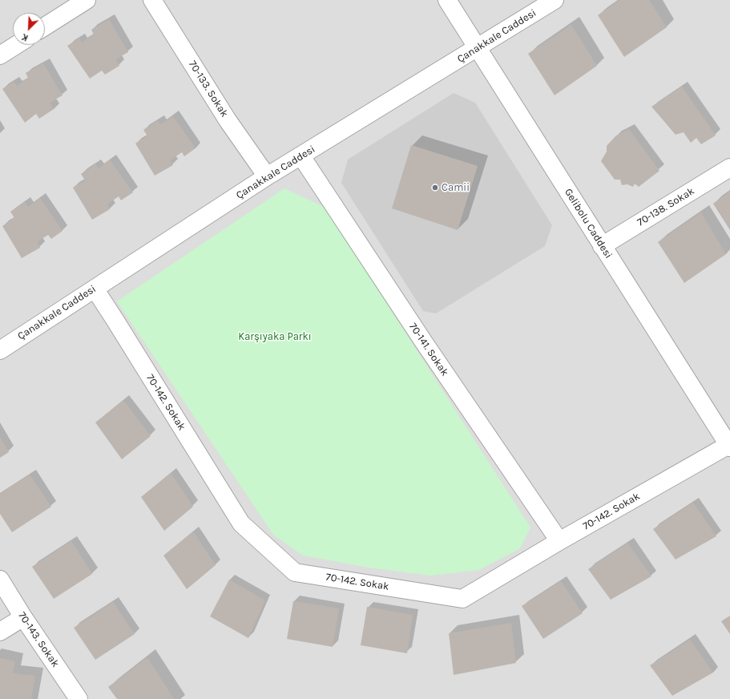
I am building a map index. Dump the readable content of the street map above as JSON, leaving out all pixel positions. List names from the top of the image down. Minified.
{"streets":{"street":["Çanakkale Caddesi","70-133. Sokak","70-138. Sokak","Gelibolu Caddesi","70-141. Sokak","70-142. Sokak","70-143. Sokak"]},"crossings":[["Çanakkale Caddesi","70-133. Sokak"],["Çanakkale Caddesi","Gelibolu Caddesi"],["Çanakkale Caddesi","70-141. Sokak"],["Çanakkale Caddesi","70-142. Sokak"],["70-138. Sokak","Gelibolu Caddesi"],["Gelibolu Caddesi","70-142. Sokak"],["70-141. Sokak","70-142. Sokak"]],"parks":["Karşıyaka Parkı"],"places":["Camii"],"north":"bottom left"}
